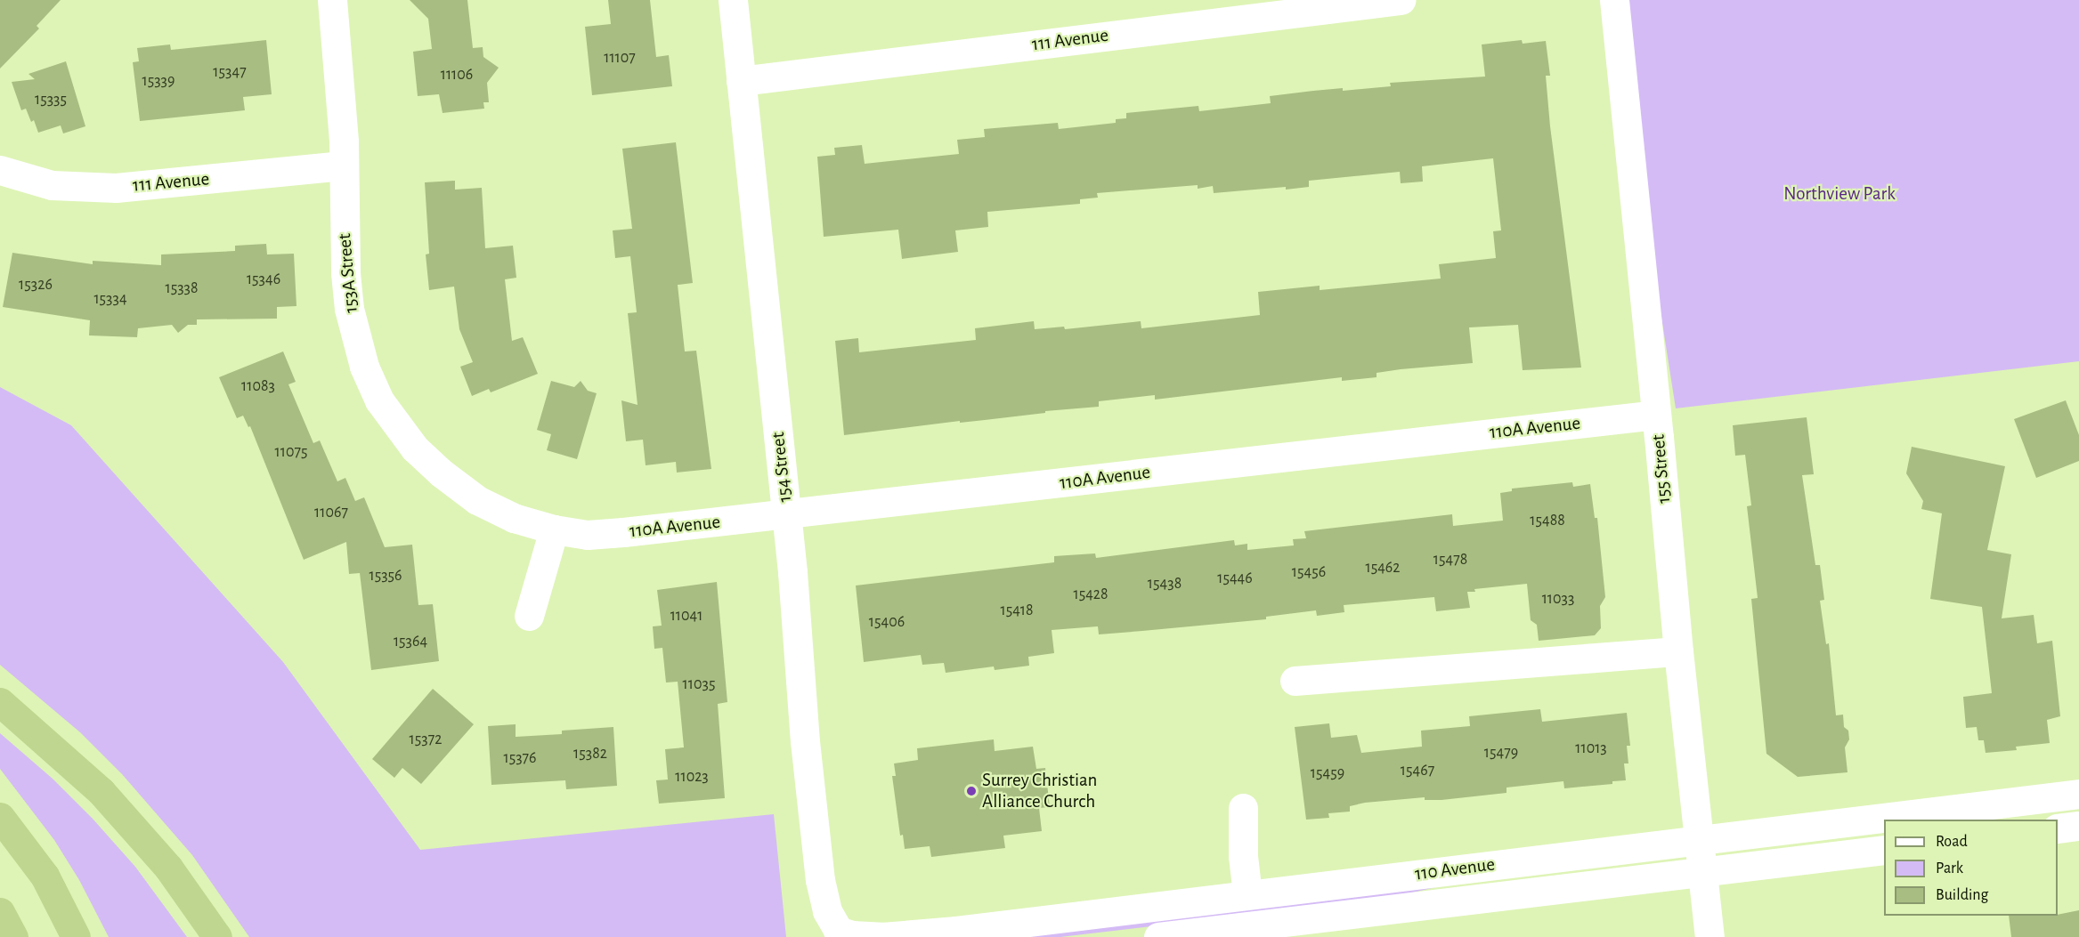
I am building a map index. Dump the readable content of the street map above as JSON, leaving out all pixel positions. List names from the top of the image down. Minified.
{"streets":{"street":["111 Avenue","153A Street","110A Avenue","154 Street","155 Street","110 Avenue"]},"crossings":[["111 Avenue","153A Street"],["111 Avenue","154 Street"],["153A Street","110A Avenue"],["110A Avenue","154 Street"],["110A Avenue","155 Street"],["154 Street","110 Avenue"],["155 Street","110 Avenue"]],"parks":["Northview Park"],"places":["Surrey Christian Alliance Church"],"house_numbers":["11107","15347","11106","15339","15335","15346","15326","15338","15334","11083","11075","11067","15488","15478","15462","15456","15356","15446","15438","15428","11033","15418","11041","15406","15364","11035","15372","11013","15479","15382","15376","15467","15459","11023"],"legend":["Road","Park","Building"]}
